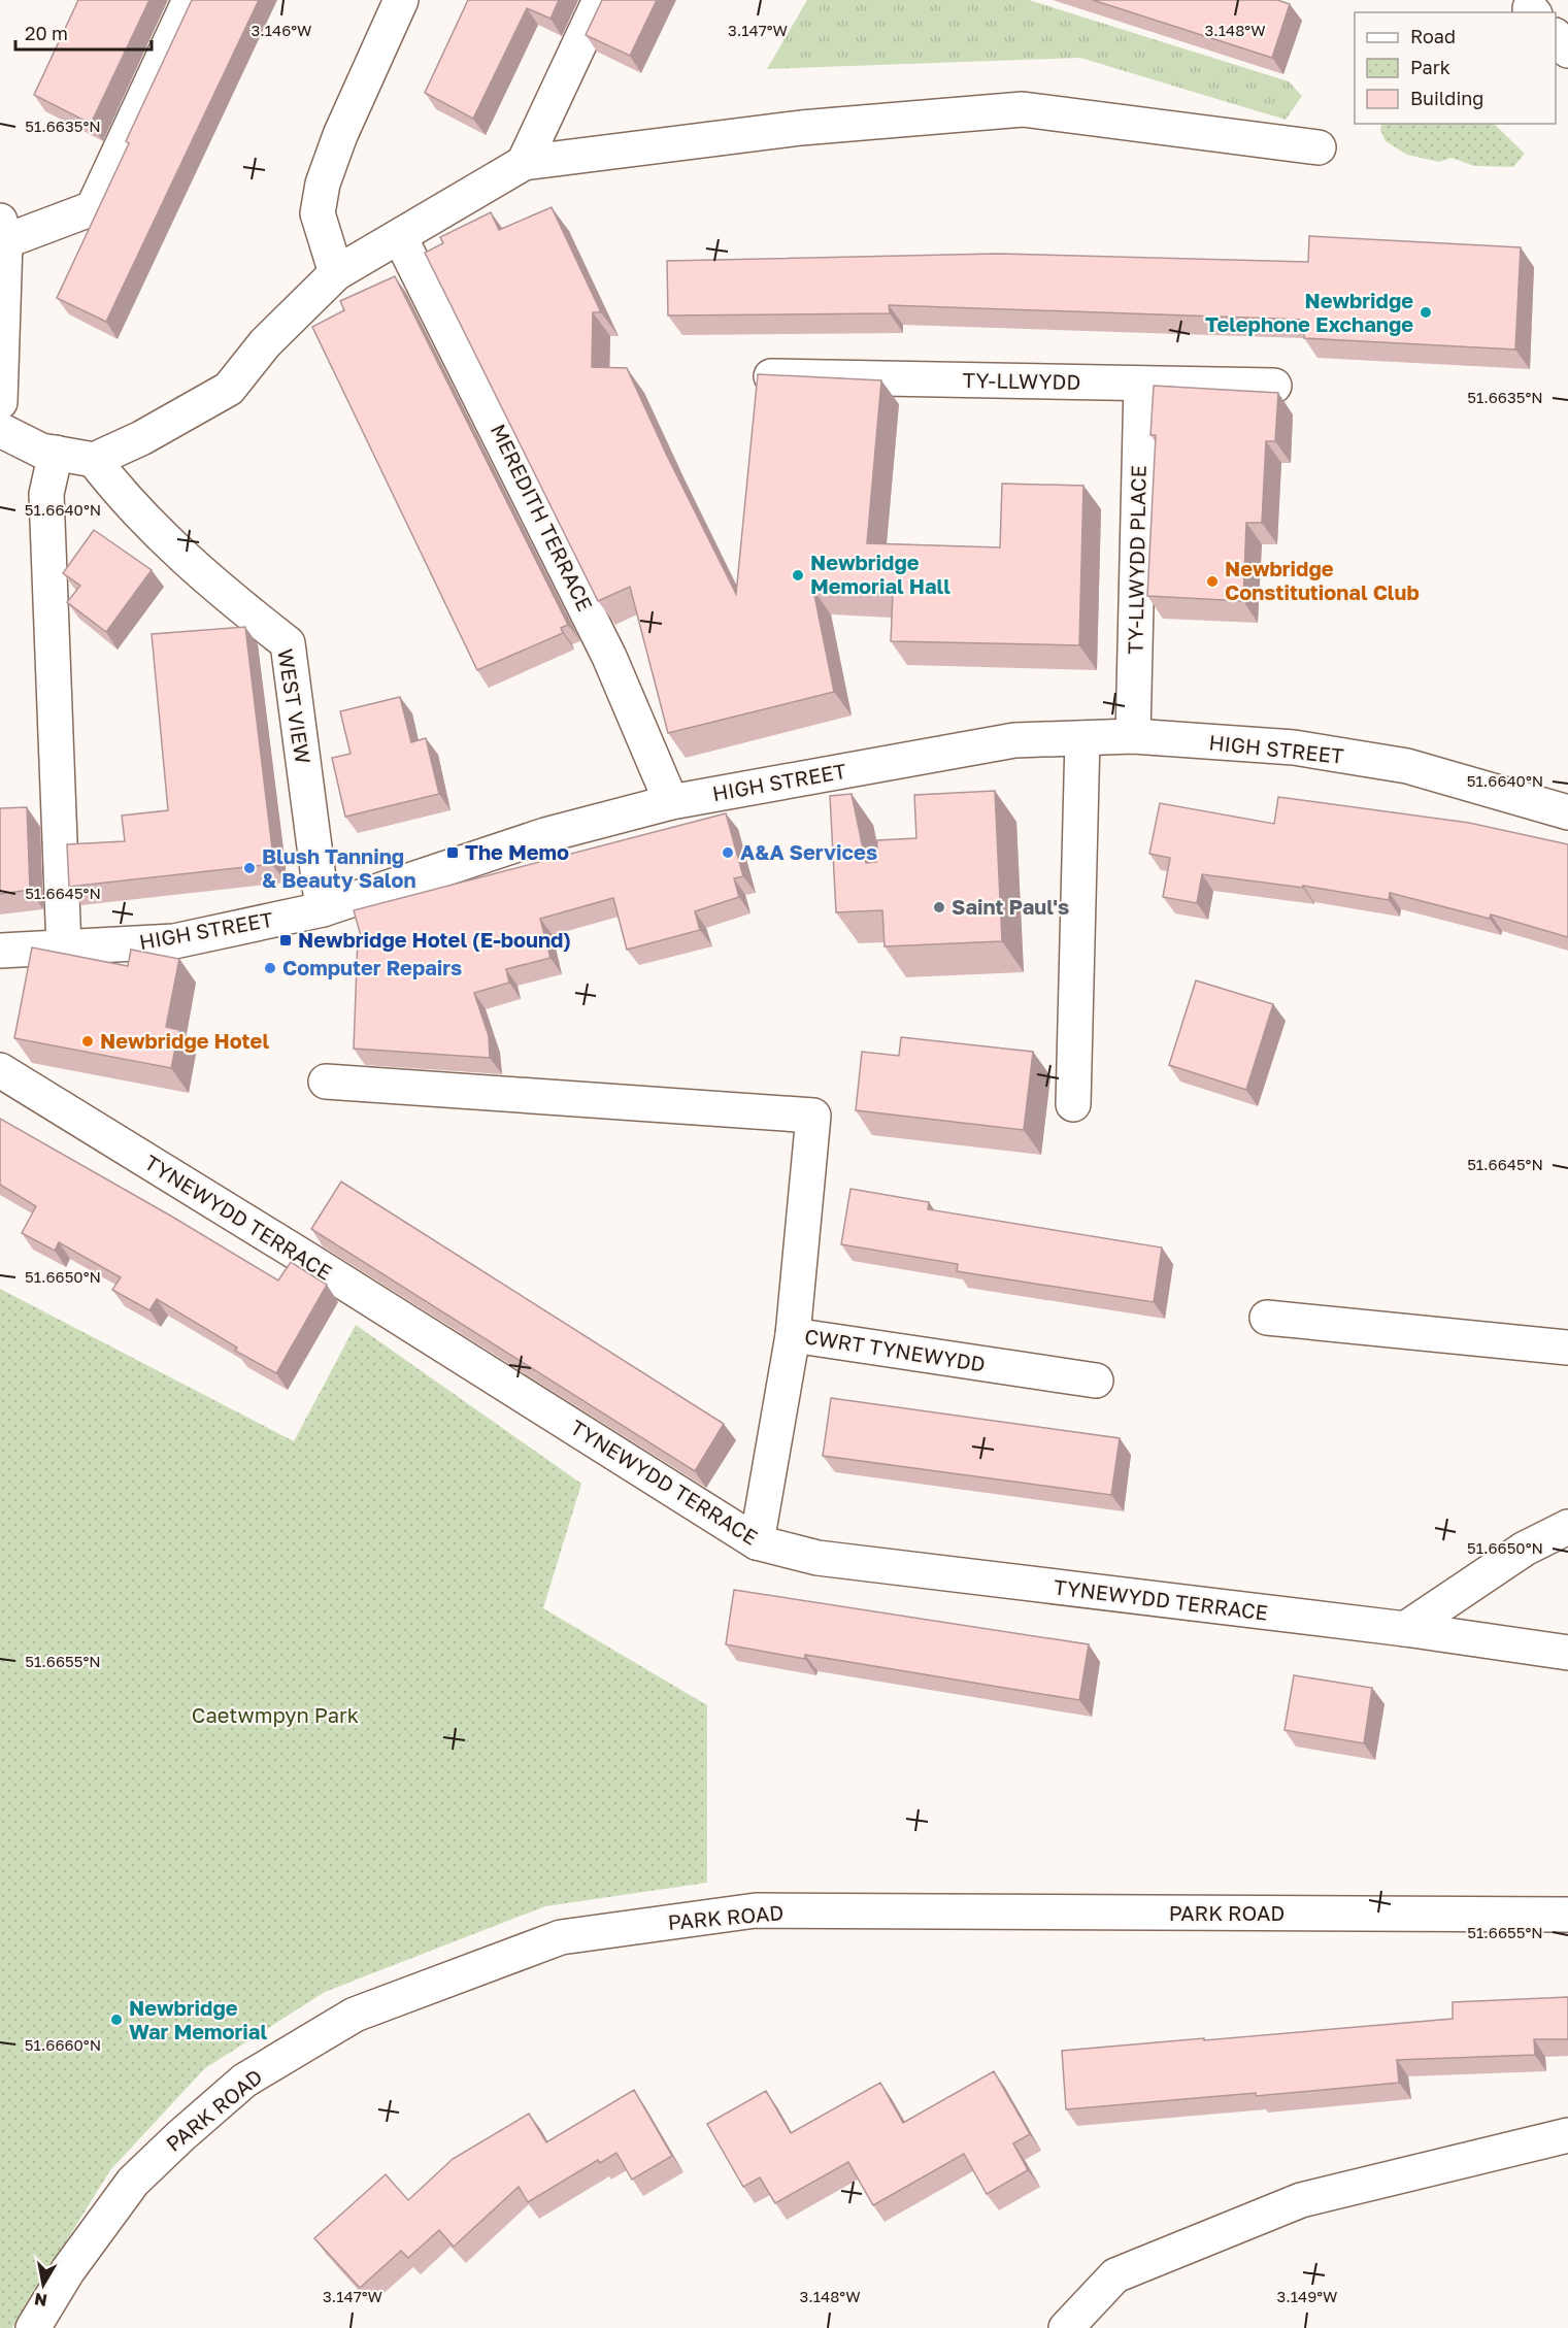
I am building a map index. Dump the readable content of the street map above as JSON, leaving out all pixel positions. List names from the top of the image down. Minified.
{"streets":{"street":["TY-LLWYDD","MEREDITH TERRACE","TY-LLWYDD PLACE","WEST VIEW","HIGH STREET","TYNEWYDD TERRACE","CWRT TYNEWYDD","PARK ROAD"]},"crossings":[["TY-LLWYDD","TY-LLWYDD PLACE"],["MEREDITH TERRACE","HIGH STREET"],["TY-LLWYDD PLACE","HIGH STREET"],["WEST VIEW","HIGH STREET"],["TYNEWYDD TERRACE","CWRT TYNEWYDD"]],"parks":["Caetwmpyn Park"],"places":{"other":["Newbridge Telephone Exchange","Newbridge Memorial Hall","Newbridge Constitutional Club","A&A Services","Blush Tanning & Beauty Salon","Saint Paul's","Computer Repairs","Newbridge Hotel","Newbridge War Memorial"],"transit":["The Memo","Newbridge Hotel (E-bound)"]},"legend":["Road","Park","Building"],"scale_bar":"20 m","north":"bottom","coordinates":["3.146°W","3.147°W","3.148°W","51.6635°N","51.6640°N","51.6645°N","51.6650°N","51.6655°N","51.6660°N","3.149°W"]}
